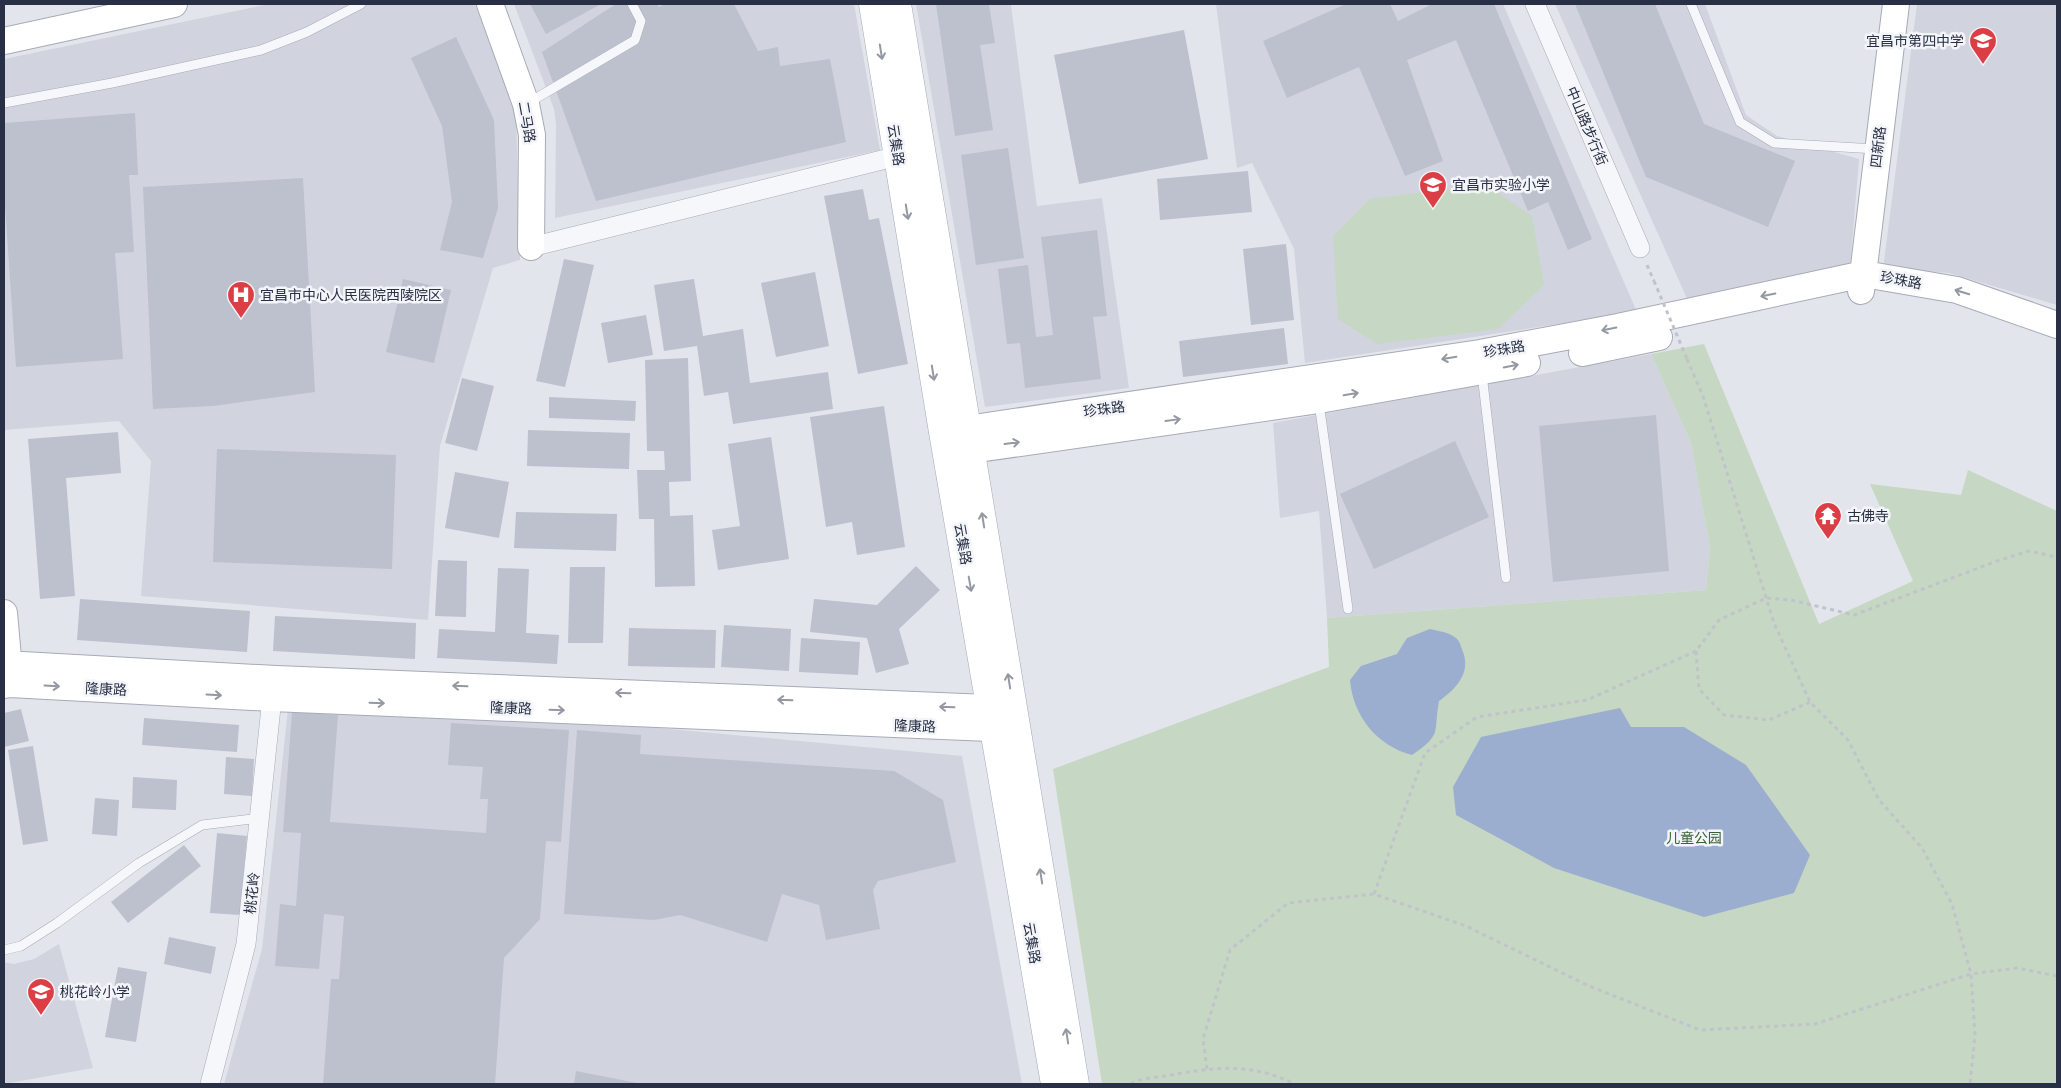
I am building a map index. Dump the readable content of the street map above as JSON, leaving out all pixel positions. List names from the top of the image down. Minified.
{"streets":{"main road":["二马路","云集路","四新路","珍珠路","隆康路"],"street":["中山路步行街","桃花岭"]},"crossings":[["云集路","珍珠路"],["云集路","隆康路"],["四新路","珍珠路"],["隆康路","桃花岭"]],"parks":["儿童公园"],"places":{"school or university":["宜昌市第四中学","宜昌市实验小学","桃花岭小学"],"hospital":["宜昌市中心人民医院西陵院区"],"temple":["古佛寺"]}}
